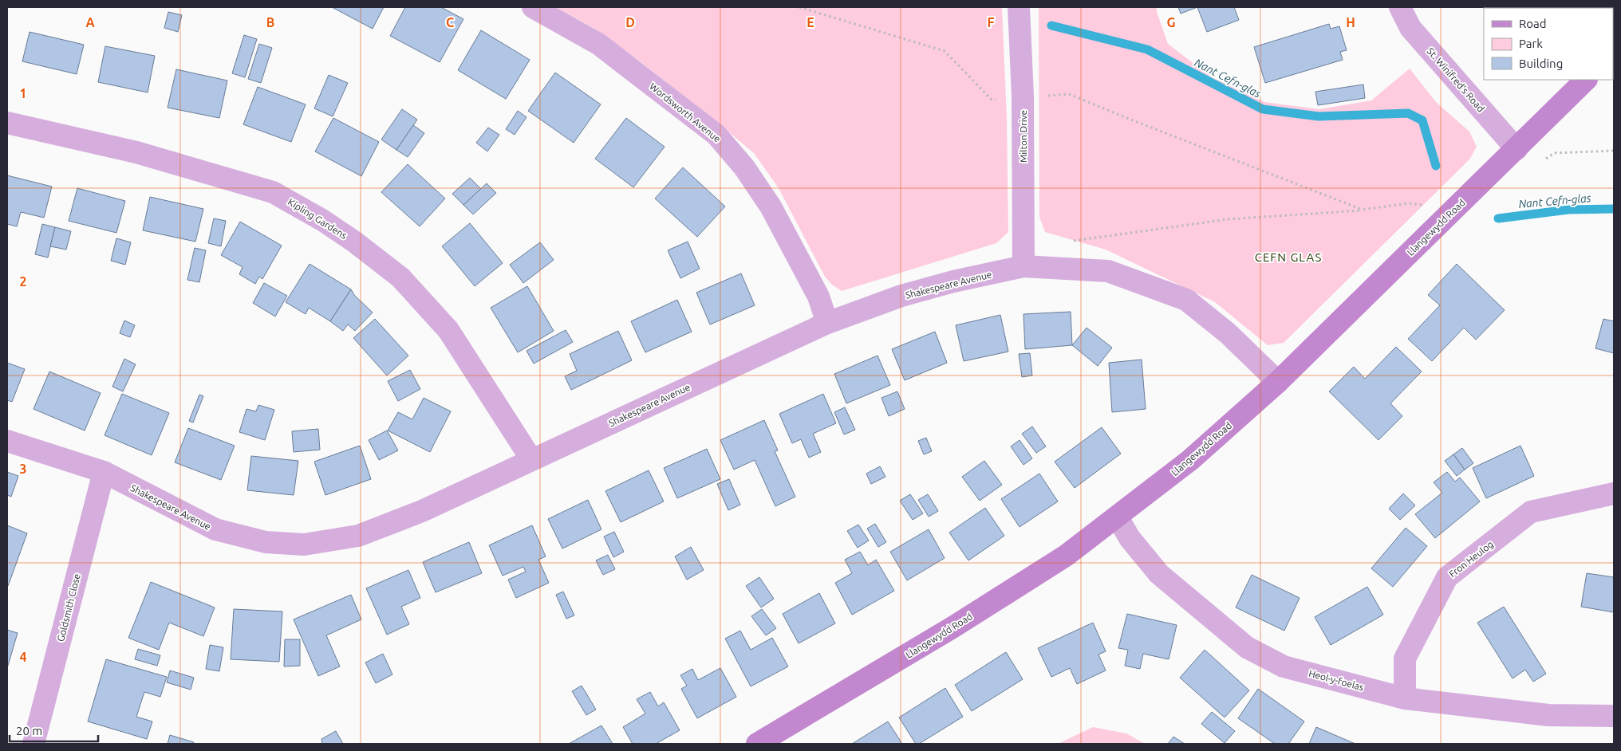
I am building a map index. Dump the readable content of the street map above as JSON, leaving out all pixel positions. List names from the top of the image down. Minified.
{"streets":{"street":["St. Winifred's Road","Wordsworth Avenue","Milton Drive","Kipling Gardens","Llangewydd Road","Shakespeare Avenue","Fron Heulog","Goldsmith Close","Heol-y-foelas"]},"crossings":[["St. Winifred's Road","Llangewydd Road"],["Wordsworth Avenue","Shakespeare Avenue"],["Milton Drive","Shakespeare Avenue"],["Kipling Gardens","Shakespeare Avenue"],["Llangewydd Road","Shakespeare Avenue"],["Llangewydd Road","Heol-y-foelas"],["Shakespeare Avenue","Goldsmith Close"],["Fron Heulog","Heol-y-foelas"]],"districts":["CEFN GLAS"],"water":["Nant Cefn-glas"],"legend":["Road","Park","Building"],"scale_bar":"20 m","grid":{"columns":["A","B","C","D","E","F","G","H"],"rows":["1","2","3","4"]}}
